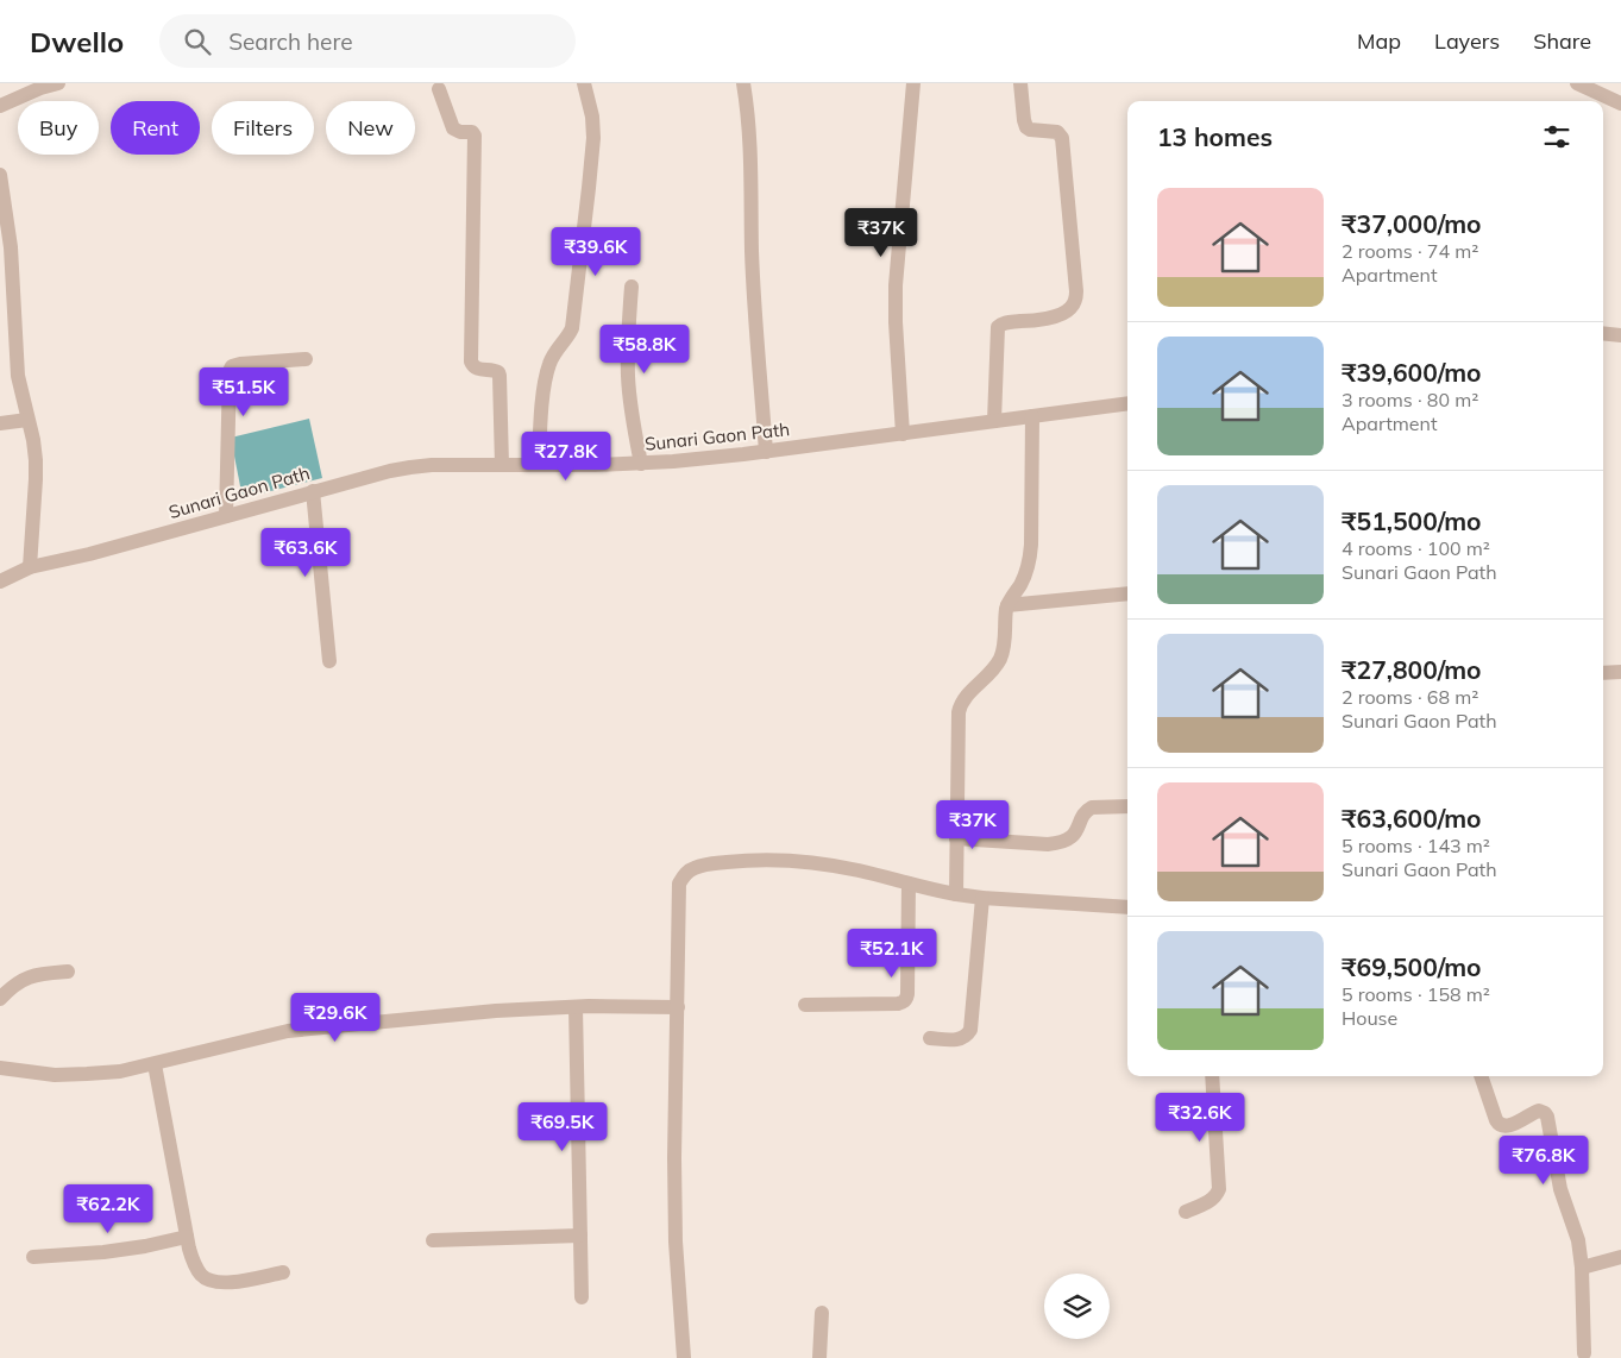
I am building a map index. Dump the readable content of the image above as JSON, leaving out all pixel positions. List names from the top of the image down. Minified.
{"streets":{"street":["Sunari Gaon Path"]},"page":{"header":"Dwello","search":"Search here","nav":["Map","Layers","Share"],"chip":["Buy","Rent","Filters","New"],"heading":"13 homes","list":[{"name":"₹37,000/mo","note":"2 rooms · 74 m² · Apartment"},{"name":"₹39,600/mo","note":"3 rooms · 80 m² · Apartment"},{"name":"₹51,500/mo","note":"4 rooms · 100 m² · Sunari Gaon Path"},{"name":"₹27,800/mo","note":"2 rooms · 68 m² · Sunari Gaon Path"},{"name":"₹63,600/mo","note":"5 rooms · 143 m² · Sunari Gaon Path"},{"name":"₹69,500/mo","note":"5 rooms · 158 m² · House"}],"price":["₹37K","₹39.6K","₹58.8K","₹51.5K","₹27.8K","₹63.6K","₹37K","₹52.1K","₹29.6K","₹32.6K","₹69.5K","₹76.8K","₹62.2K"]}}
